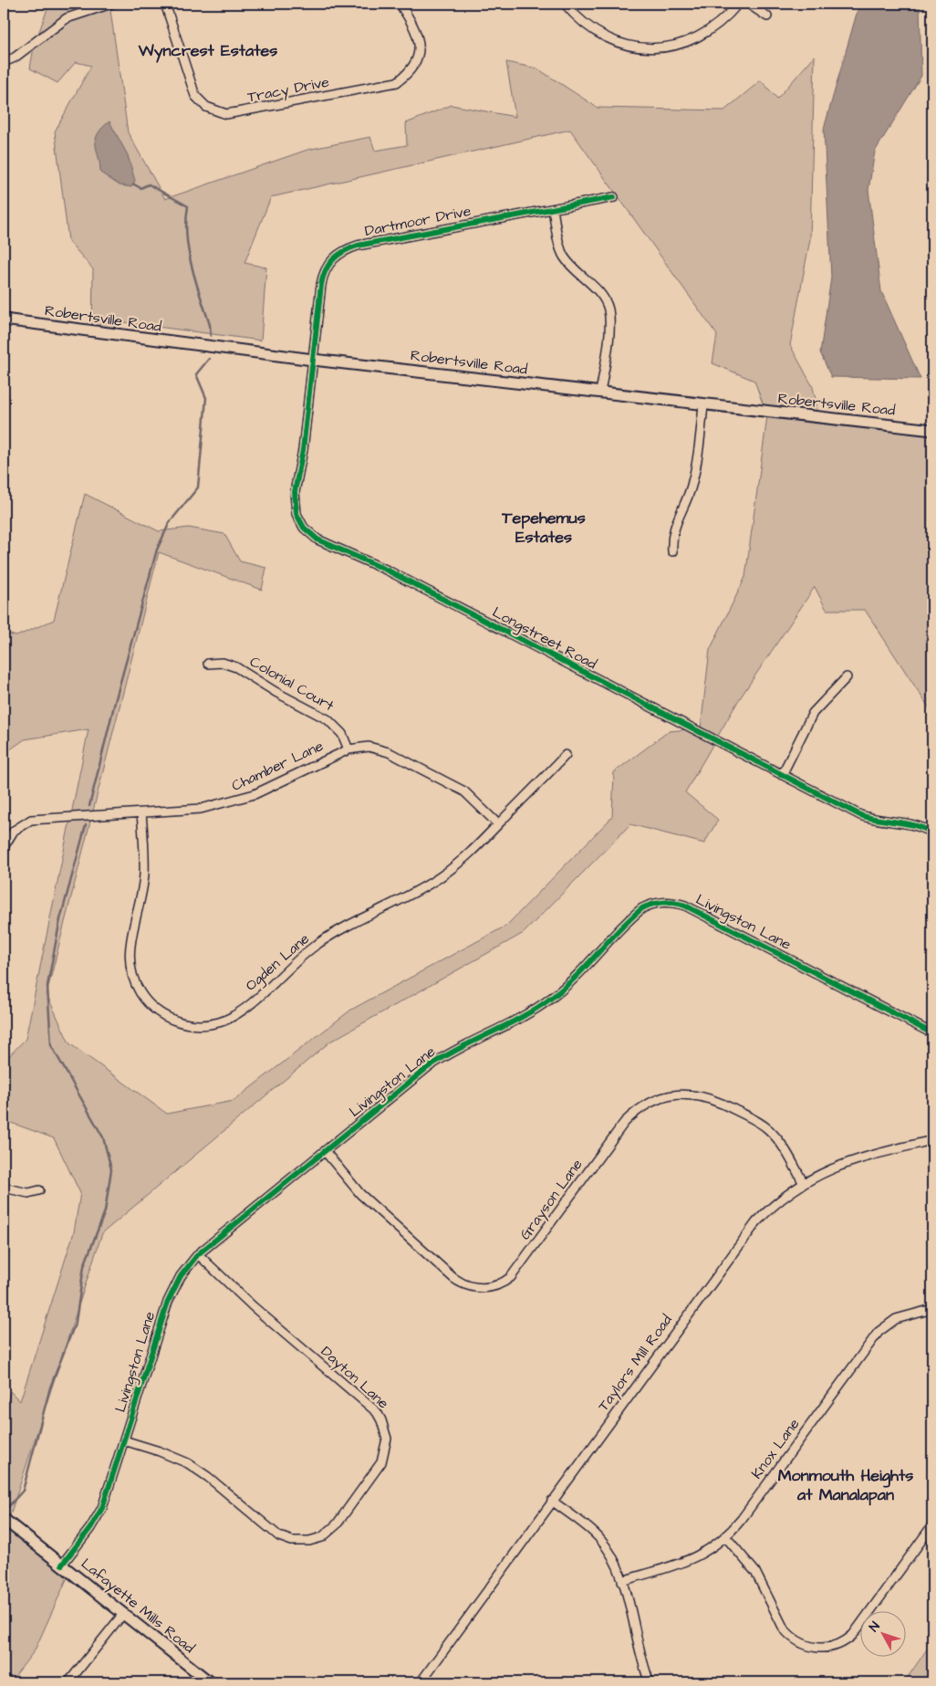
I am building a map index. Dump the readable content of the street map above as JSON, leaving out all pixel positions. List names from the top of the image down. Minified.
{"streets":{"street":["Tracy Drive","Dartmoor Drive","Robertsville Road","Longstreet Road","Colonial Court","Chamber Lane","Livingston Lane","Ogden Lane","Grayson Lane","Taylors Mill Road","Dayton Lane","Knox Lane","Lafayette Mills Road"]},"crossings":[["Dartmoor Drive","Robertsville Road"],["Dartmoor Drive","Longstreet Road"],["Robertsville Road","Longstreet Road"],["Colonial Court","Chamber Lane"],["Chamber Lane","Ogden Lane"],["Livingston Lane","Grayson Lane"],["Livingston Lane","Dayton Lane"],["Livingston Lane","Lafayette Mills Road"],["Grayson Lane","Taylors Mill Road"]],"districts":["Wyncrest Estates","Tepehemus Estates","Monmouth Heights at Manalapan"],"north":"top left"}
